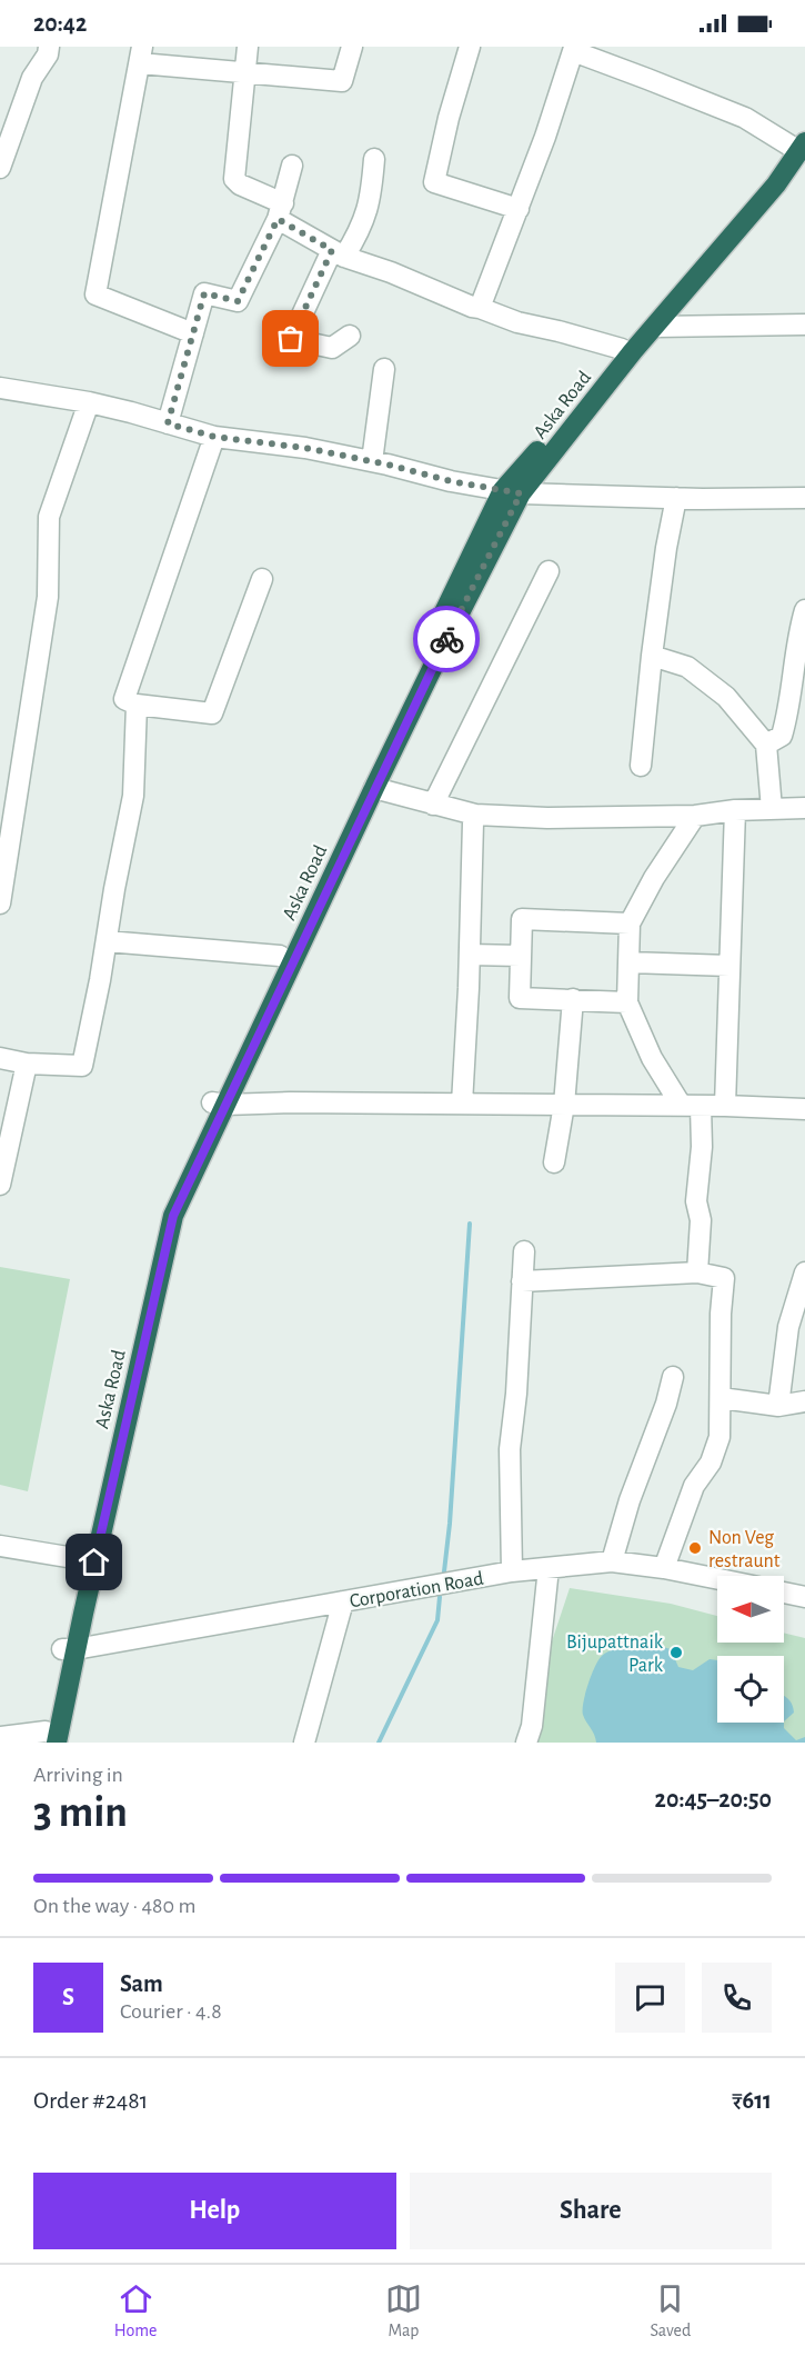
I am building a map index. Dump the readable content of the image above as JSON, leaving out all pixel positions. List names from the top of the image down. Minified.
{"streets":{"highway":["Aska Road"],"street":["Corporation Road"]},"crossings":[["Aska Road","Corporation Road"]],"places":["Non Veg restraunt","Bijupattnaik Park"],"north":"left","page":{"status":"20:42","heading":["3 min","Arriving in","20:45–20:50"],"panel":["Sam","Courier · 4.8","Order #2481","₹611"],"bar":"On the way · 480 m","round":"S","buttons":["Help","Share"],"tabs":["Home","Map","Saved"]}}
